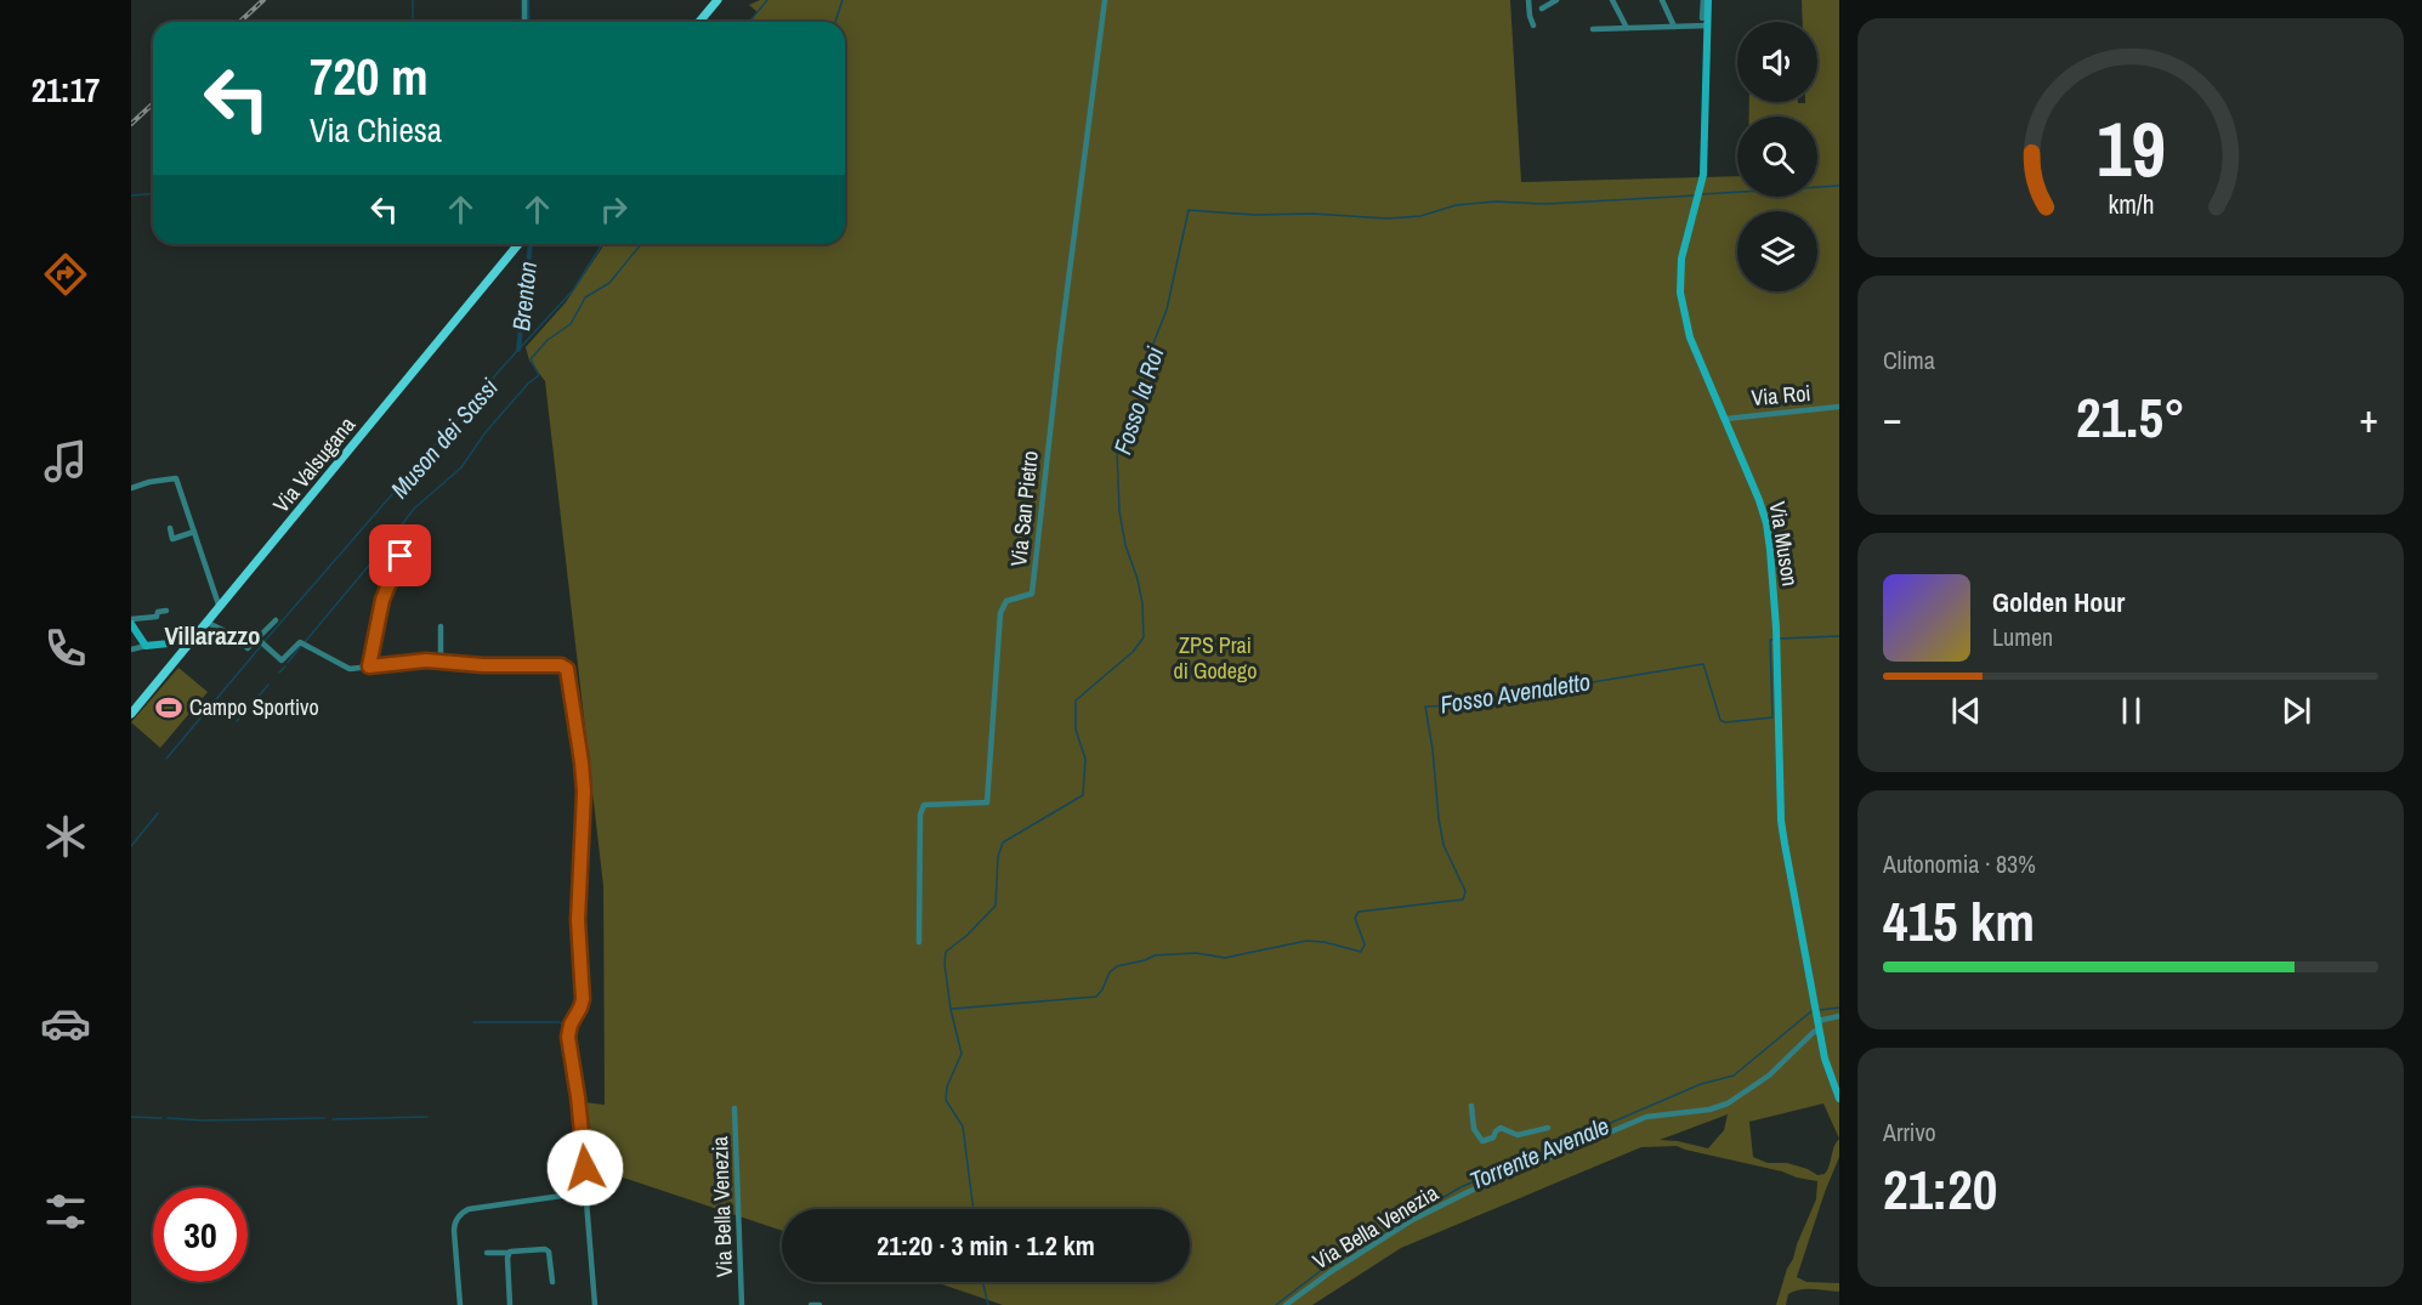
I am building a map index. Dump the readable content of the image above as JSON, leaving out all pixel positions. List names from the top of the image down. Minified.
{"streets":{"main road":["Via Valsugana","Via Muson"],"street":["Via Roi","Via San Pietro","Via Bella Venezia"]},"crossings":[["Via Roi","Via Muson"],["Via Muson","Via Bella Venezia"]],"districts":["Villarazzo"],"water":["Brenton","Fosso la Roi","Muson dei Sassi","Fosso Avenaletto","Torrente Avenale"],"parks":["ZPS Prai di Godego"],"places":{"sports":["Campo Sportivo"]},"page":{"tabs":"21:17","turn":["720 m","Via Chiesa"],"tile":["Clima",["Autonomia · 83%","415 km"],["Arrivo","21:20"]],"heat":["−","21.5°","+"],"song":["Golden Hour","Lumen"],"limit":"30","trip":"21:20 · 3 min · 1.2 km","gauge":["19","km/h"]}}
